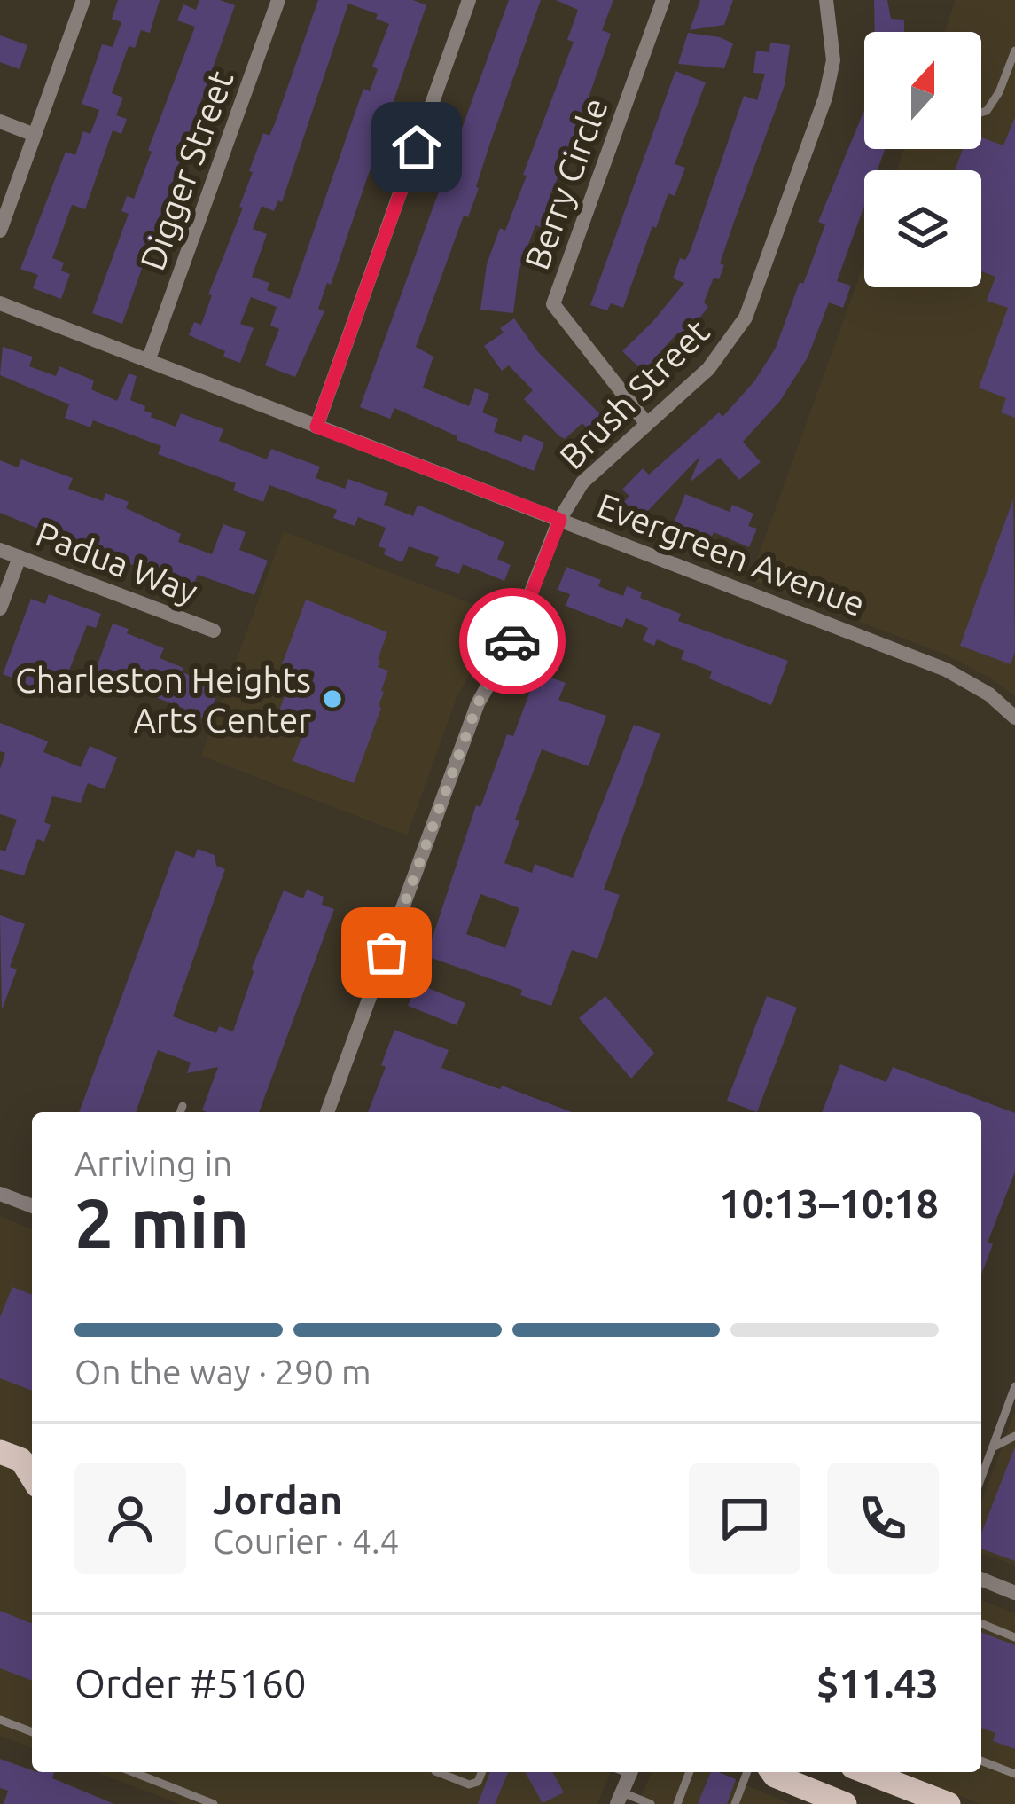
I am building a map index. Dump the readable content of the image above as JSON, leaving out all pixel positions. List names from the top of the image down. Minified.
{"streets":{"street":["Digger Street","Berry Circle","Brush Street","Evergreen Avenue","Padua Way"]},"crossings":[["Digger Street","Evergreen Avenue"],["Berry Circle","Brush Street"],["Brush Street","Evergreen Avenue"]],"places":["Charleston Heights Arts Center"],"north":"top","page":{"heading":["2 min","Arriving in","10:13–10:18"],"panel":["Jordan","Courier · 4.4","Order #5160","$11.43"],"bar":"On the way · 290 m"}}
